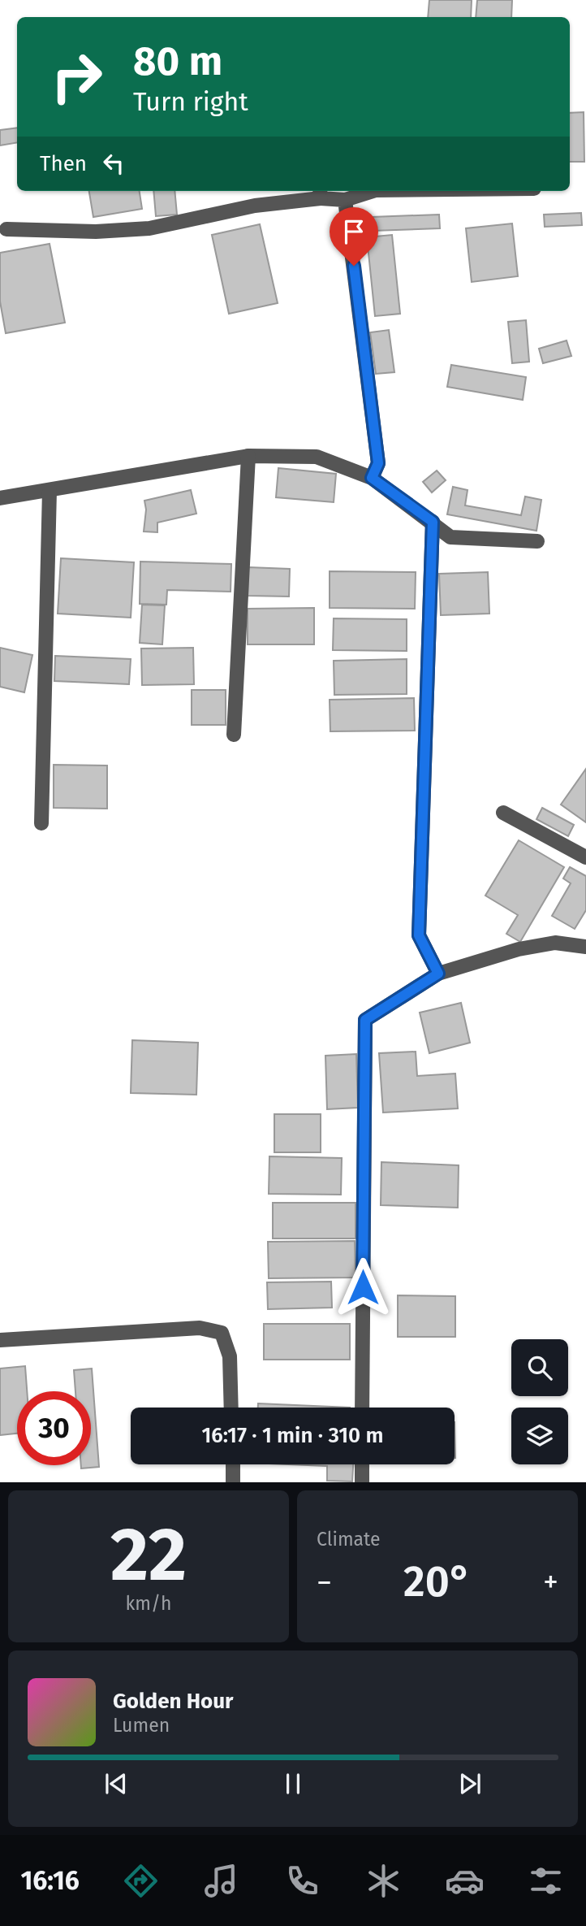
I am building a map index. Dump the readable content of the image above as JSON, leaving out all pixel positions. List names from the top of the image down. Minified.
{"page":{"turn":["80 m","Turn right"],"then":"Then","limit":"30","trip":"16:17 · 1 min · 310 m","tile":[["22","km/h"],"Climate"],"heat":["−","20°","+"],"song":["Golden Hour","Lumen"],"tabs":"16:16"}}
